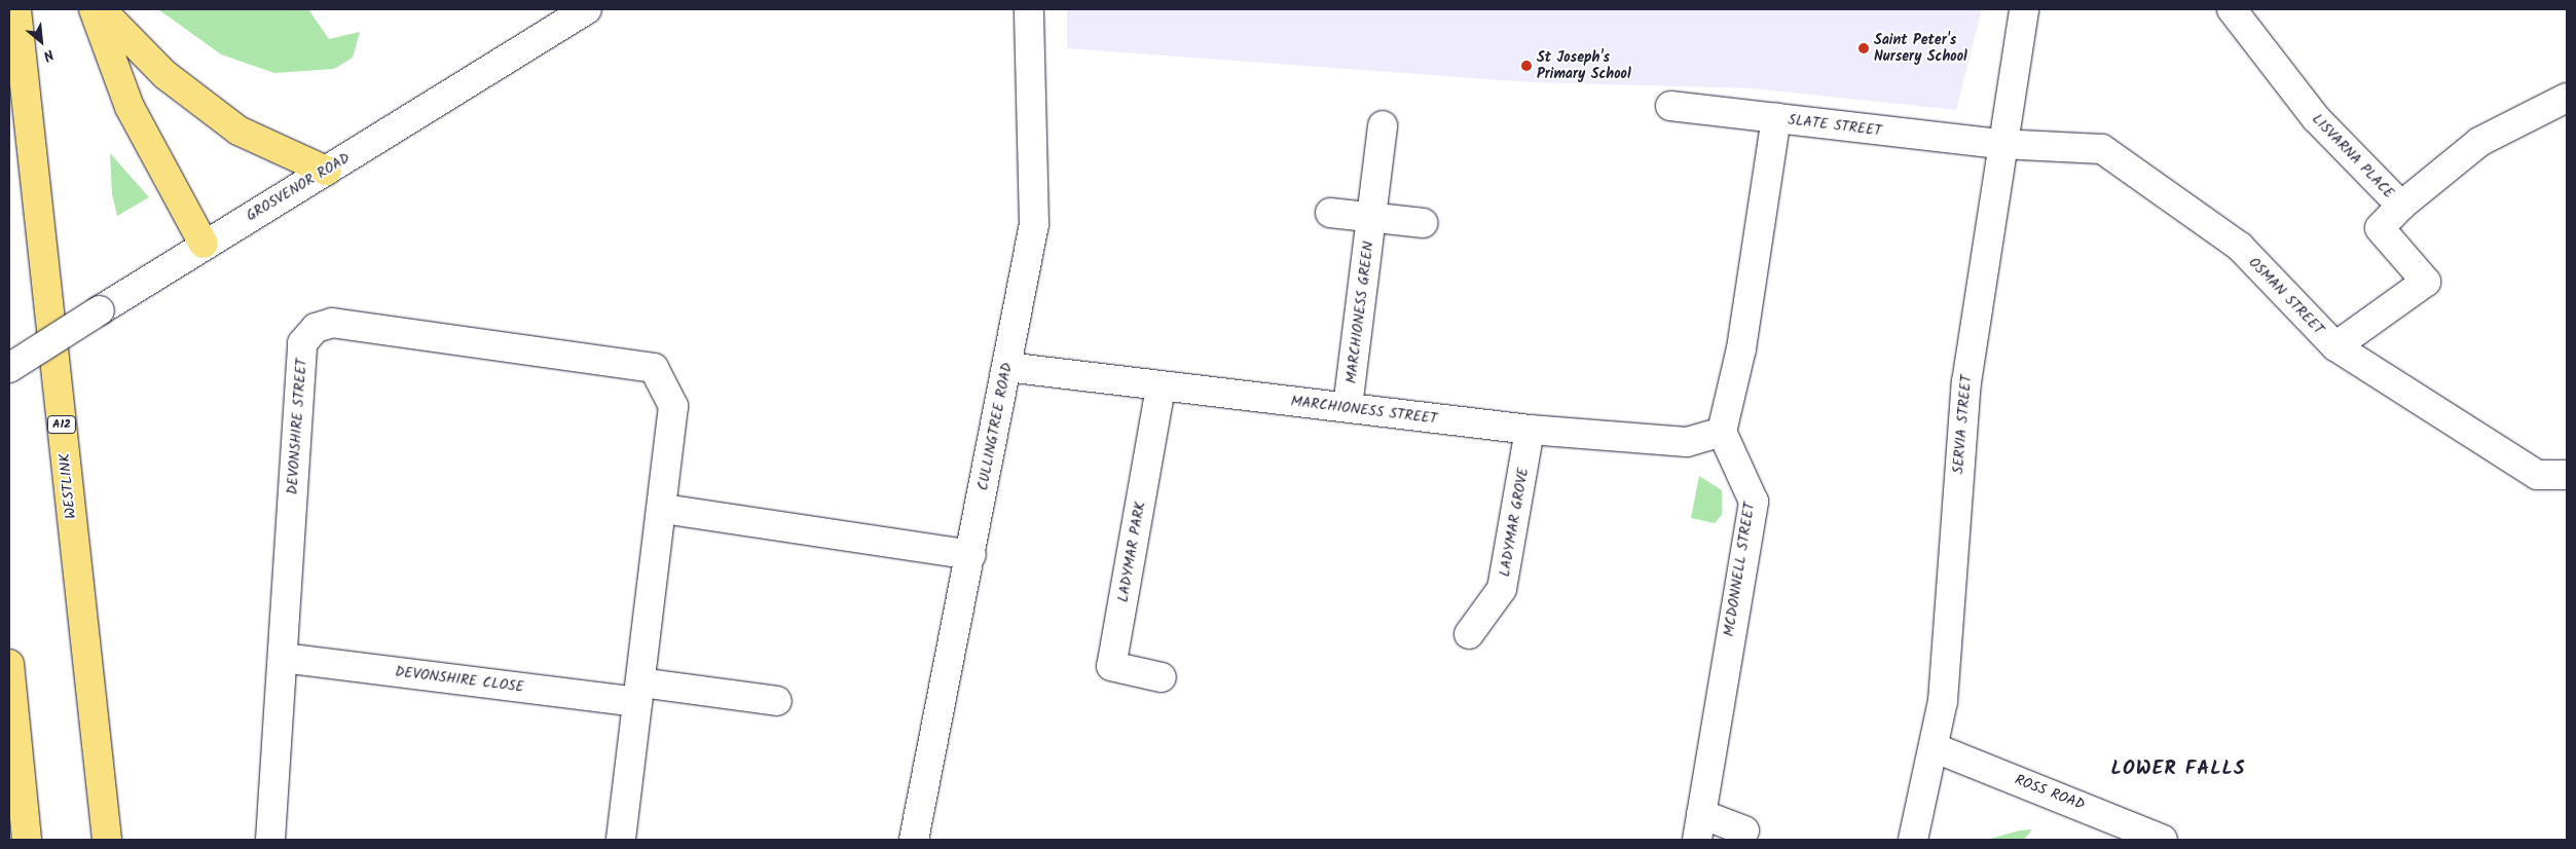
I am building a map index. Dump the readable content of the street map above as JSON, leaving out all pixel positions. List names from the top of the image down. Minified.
{"streets":{"highway":["A12","WESTLINK"],"street":["SLATE STREET","LISVARNA PLACE","GROSVENOR ROAD","OSMAN STREET","MARCHIONESS GREEN","MARCHIONESS STREET","SERVIA STREET","DEVONSHIRE STREET","CULLINGTREE ROAD","LADYMAR GROVE","LADYMAR PARK","MCDONNELL STREET","DEVONSHIRE CLOSE","ROSS ROAD"]},"crossings":[["SLATE STREET","OSMAN STREET"],["SLATE STREET","SERVIA STREET"],["LISVARNA PLACE","OSMAN STREET"],["OSMAN STREET","SERVIA STREET"],["MARCHIONESS GREEN","MARCHIONESS STREET"],["MARCHIONESS STREET","CULLINGTREE ROAD"],["MARCHIONESS STREET","LADYMAR GROVE"],["MARCHIONESS STREET","LADYMAR PARK"],["MARCHIONESS STREET","MCDONNELL STREET"],["SERVIA STREET","ROSS ROAD"],["DEVONSHIRE STREET","DEVONSHIRE CLOSE"]],"districts":["LOWER FALLS"],"places":["Saint Peter's Nursery School","St Joseph's Primary School"],"north":"bottom right"}
